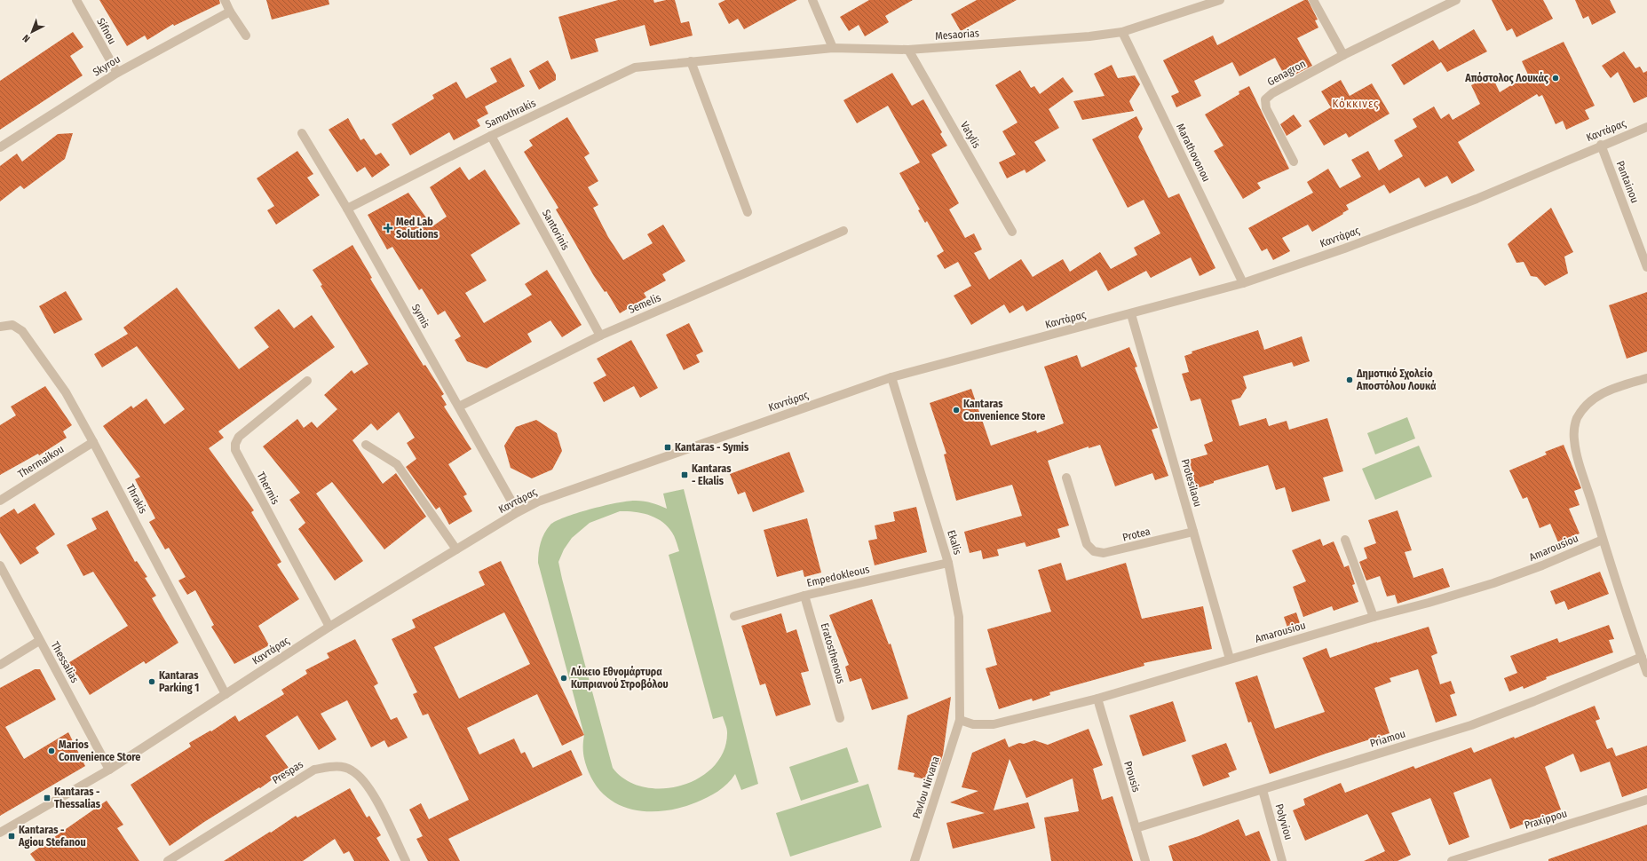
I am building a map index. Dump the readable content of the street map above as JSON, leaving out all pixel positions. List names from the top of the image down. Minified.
{"streets":{"street":["Sifnou","Mesaorias","Skyrou","Genagron","Samothrakis","Καντάρας","Vatylis","Marathovonou","Pantainou","Santorinis","Semelis","Symis","Thermaikou","Protesilaou","Thermis","Thrakis","Protea","Ekalis","Amarousiou","Empedokleous","Eratosthenous","Thessalias","Priamou","Prespas","Prousis","Pavlou Nirvana","Praxippou","Polyviou"]},"crossings":[["Sifnou","Skyrou"],["Mesaorias","Samothrakis"],["Mesaorias","Vatylis"],["Mesaorias","Marathovonou"],["Samothrakis","Santorinis"],["Samothrakis","Symis"],["Καντάρας","Marathovonou"],["Καντάρας","Pantainou"],["Καντάρας","Symis"],["Καντάρας","Protesilaou"],["Καντάρας","Thermis"],["Καντάρας","Thrakis"],["Καντάρας","Ekalis"],["Καντάρας","Thessalias"],["Santorinis","Semelis"],["Semelis","Symis"],["Thermaikou","Thrakis"],["Protesilaou","Protea"],["Protesilaou","Amarousiou"],["Ekalis","Amarousiou"],["Ekalis","Empedokleous"],["Ekalis","Pavlou Nirvana"],["Amarousiou","Prousis"],["Amarousiou","Pavlou Nirvana"],["Empedokleous","Eratosthenous"],["Priamou","Prousis"],["Priamou","Polyviou"]],"districts":["Κόκκινες"],"places":{"other":["Απόστολος Λουκάς","Δημοτικό Σχολείο Αποστόλου Λουκά","Kantaras Convenience Store","Λύκειο Εθνομάρτυρα Κυπριανού Στροβόλου","Kantaras Parking 1","Marios Convenience Store"],"health":["Med Lab Solutions"],"transit":["Kantaras - Symis","Kantaras - Ekalis","Kantaras - Thessalias","Kantaras - Agiou Stefanou"]},"north":"bottom left"}
